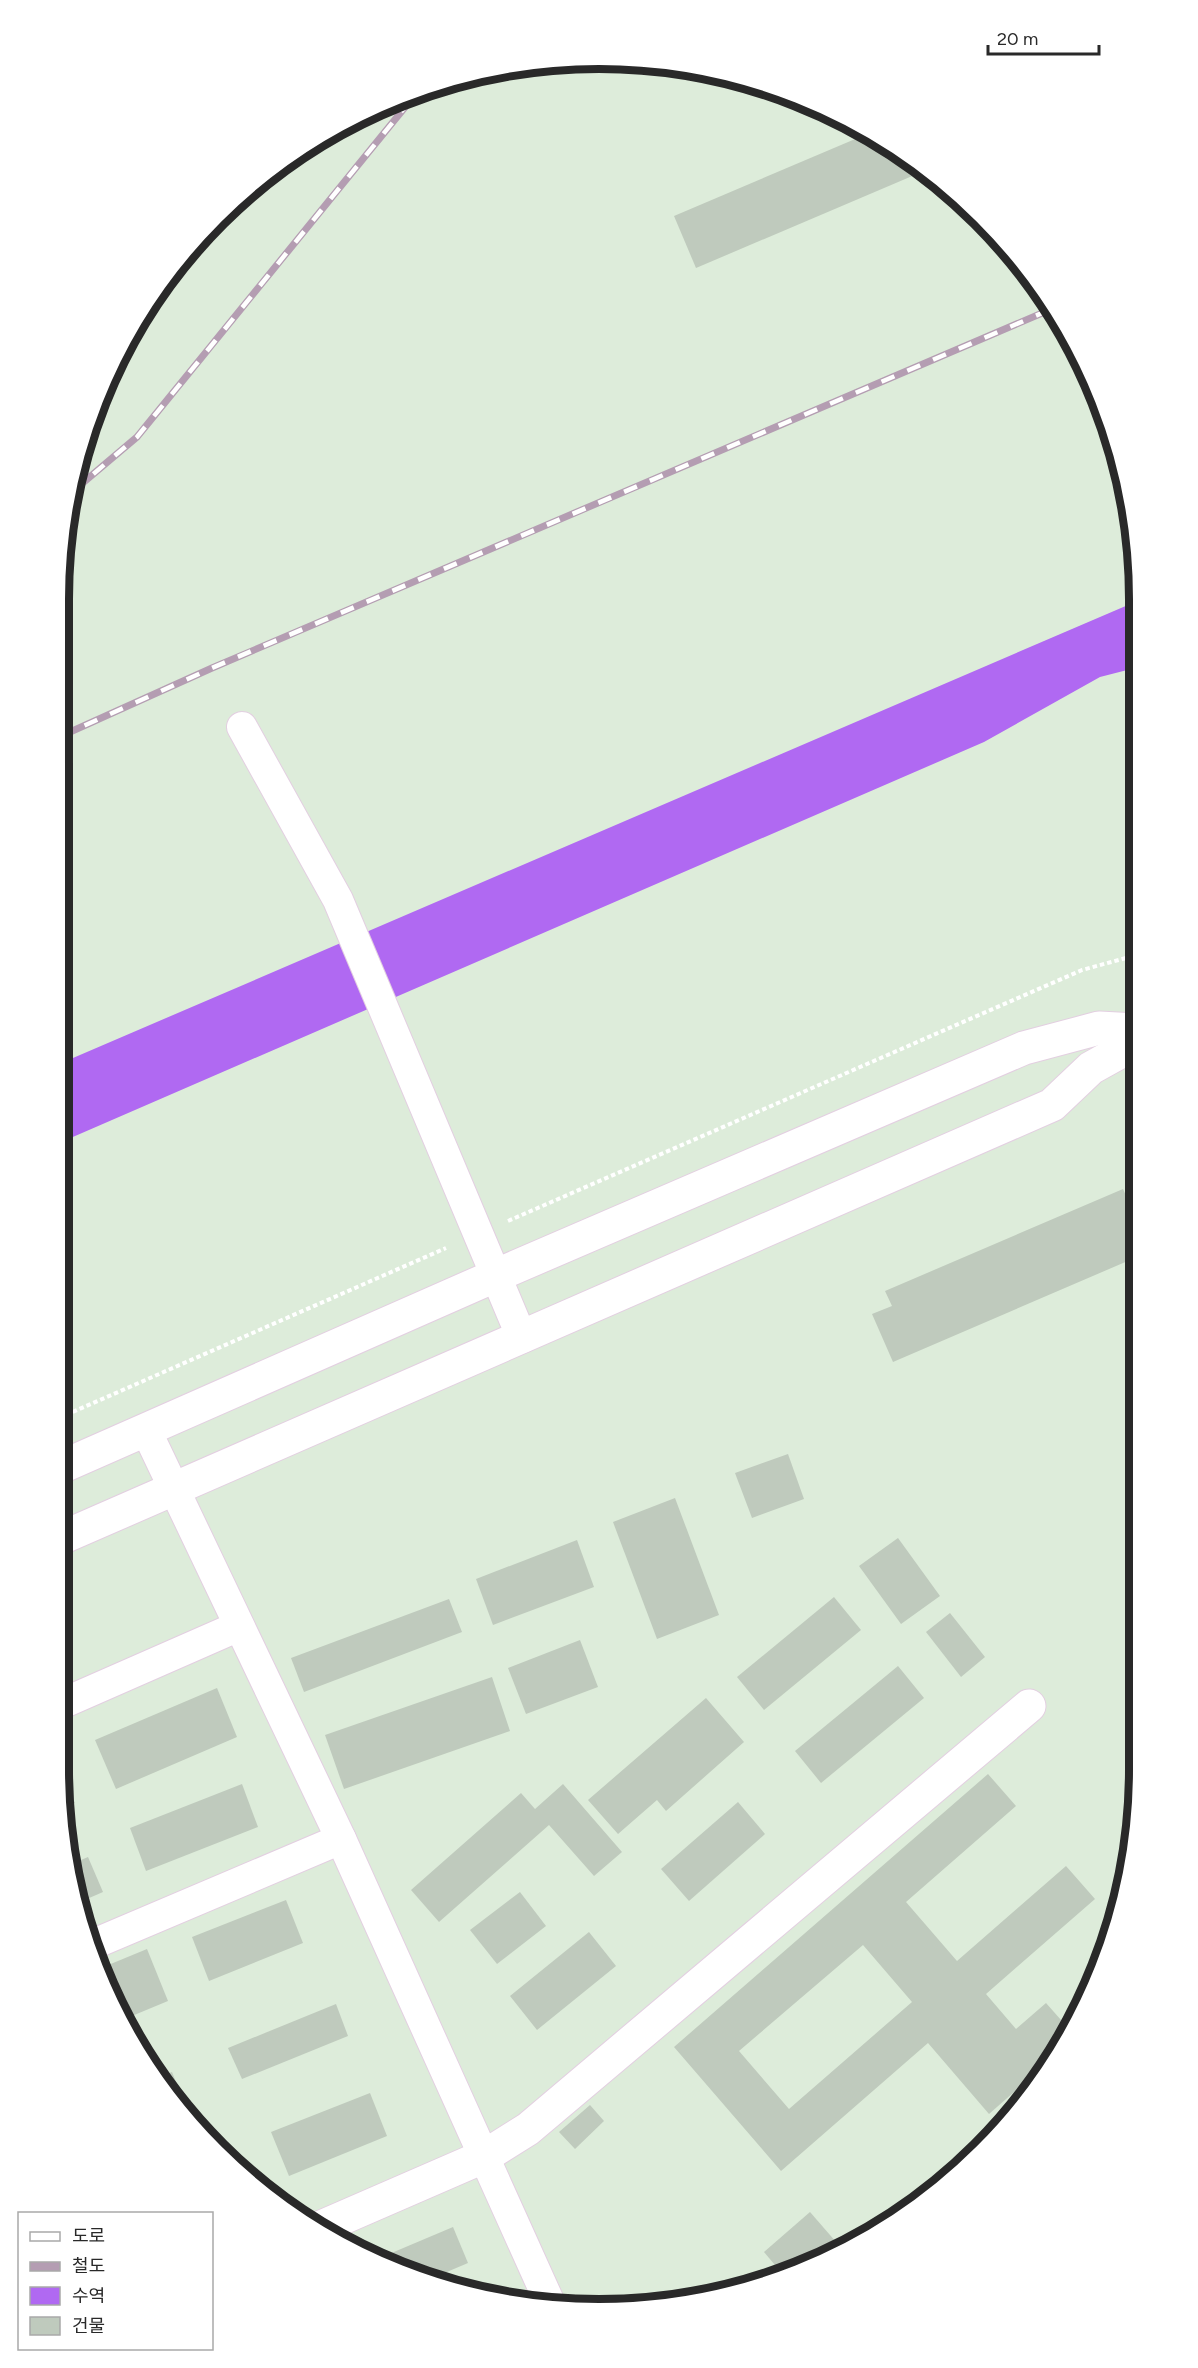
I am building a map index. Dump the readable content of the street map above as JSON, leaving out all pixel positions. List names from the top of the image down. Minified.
{"legend":["도로","철도","수역","건물"],"scale_bar":"20 m"}
